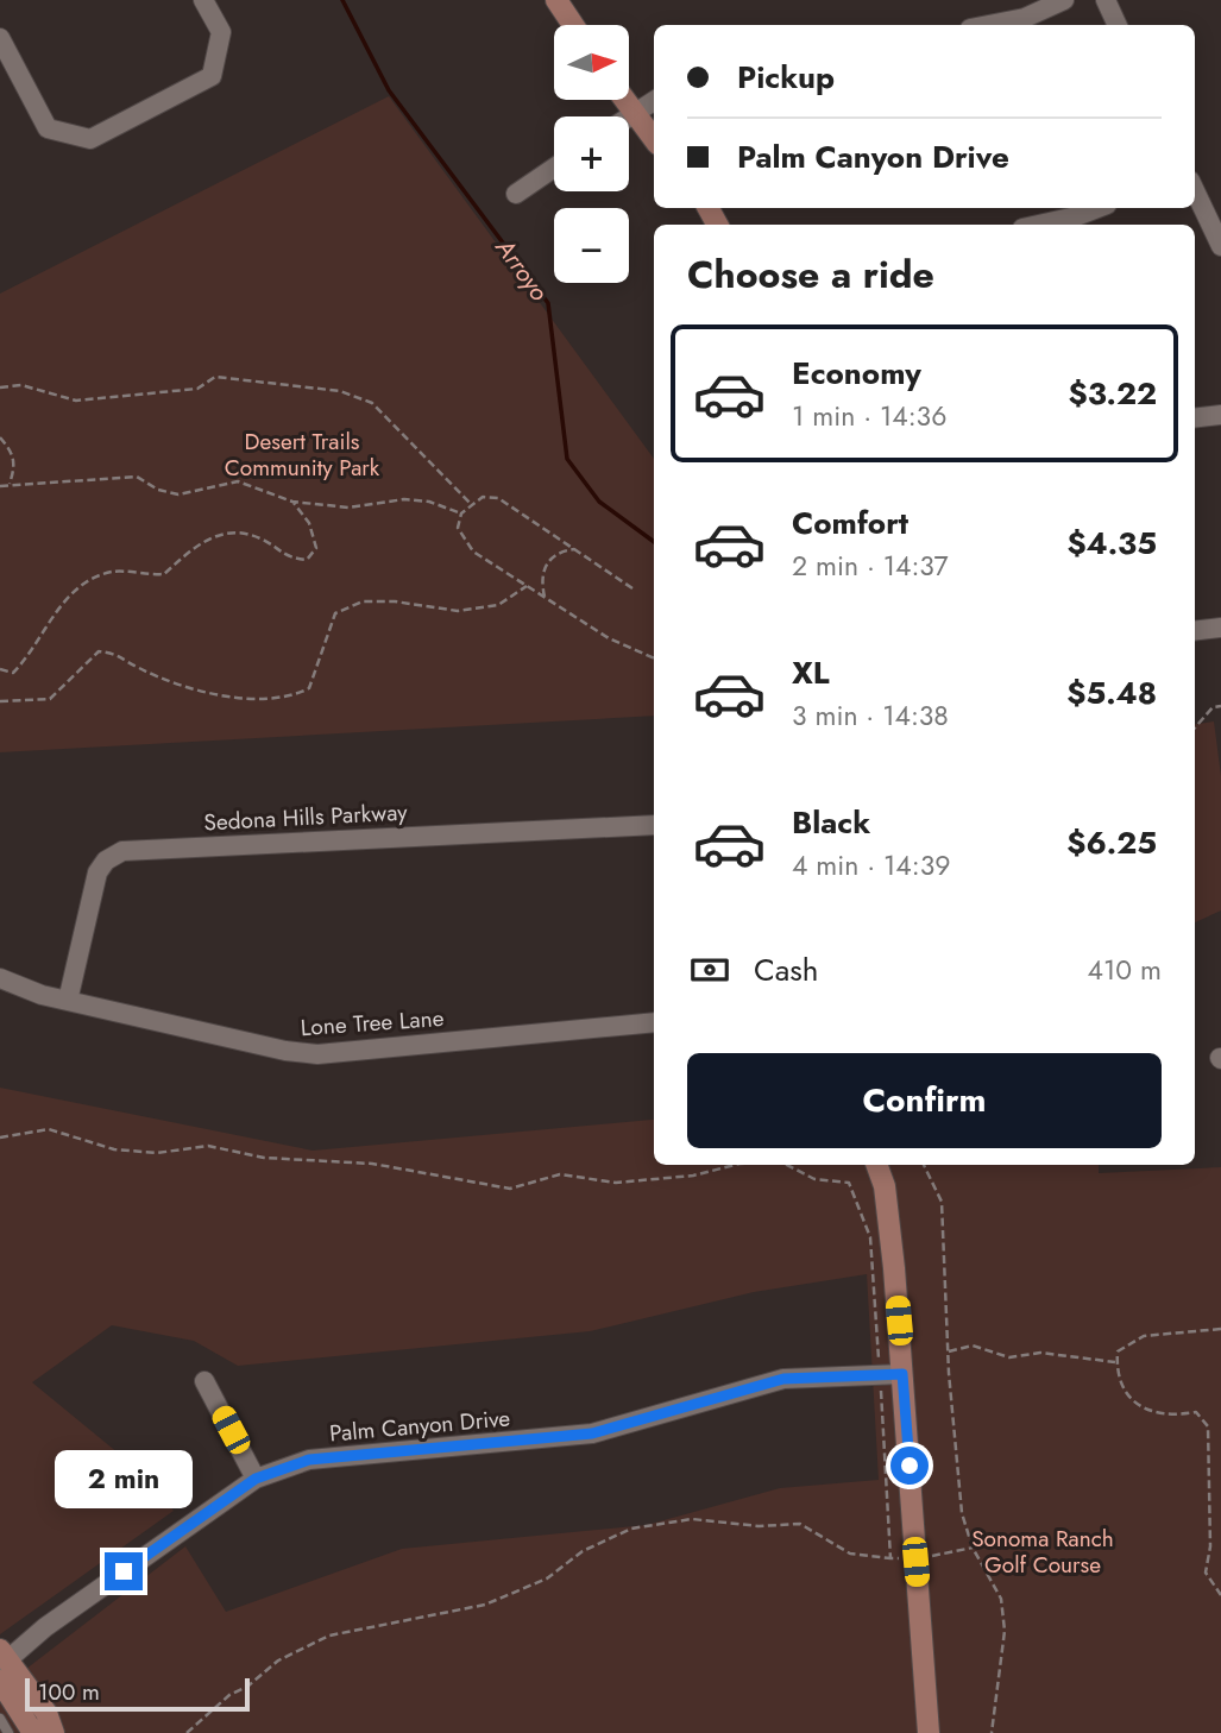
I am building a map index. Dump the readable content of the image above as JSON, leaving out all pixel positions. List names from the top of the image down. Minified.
{"streets":{"street":["Sedona Hills Parkway","Lone Tree Lane","Palm Canyon Drive"]},"crossings":[["Sedona Hills Parkway","Lone Tree Lane"]],"water":["Arroyo"],"parks":["Desert Trails Community Park","Sonoma Ranch Golf Course"],"scale_bar":"100 m","north":"right","page":{"map_buttons":["+","−"],"banner":["Pickup","Palm Canyon Drive"],"heading":"Choose a ride","list":[{"name":"Economy","note":"1 min · 14:36","value":"$3.22"},{"name":"Comfort","note":"2 min · 14:37","value":"$4.35"},{"name":"XL","note":"3 min · 14:38","value":"$5.48"},{"name":"Black","note":"4 min · 14:39","value":"$6.25"}],"pay":["Cash","410 m"],"buttons":"Confirm","bubble":"2 min","scale":"100 m"}}
